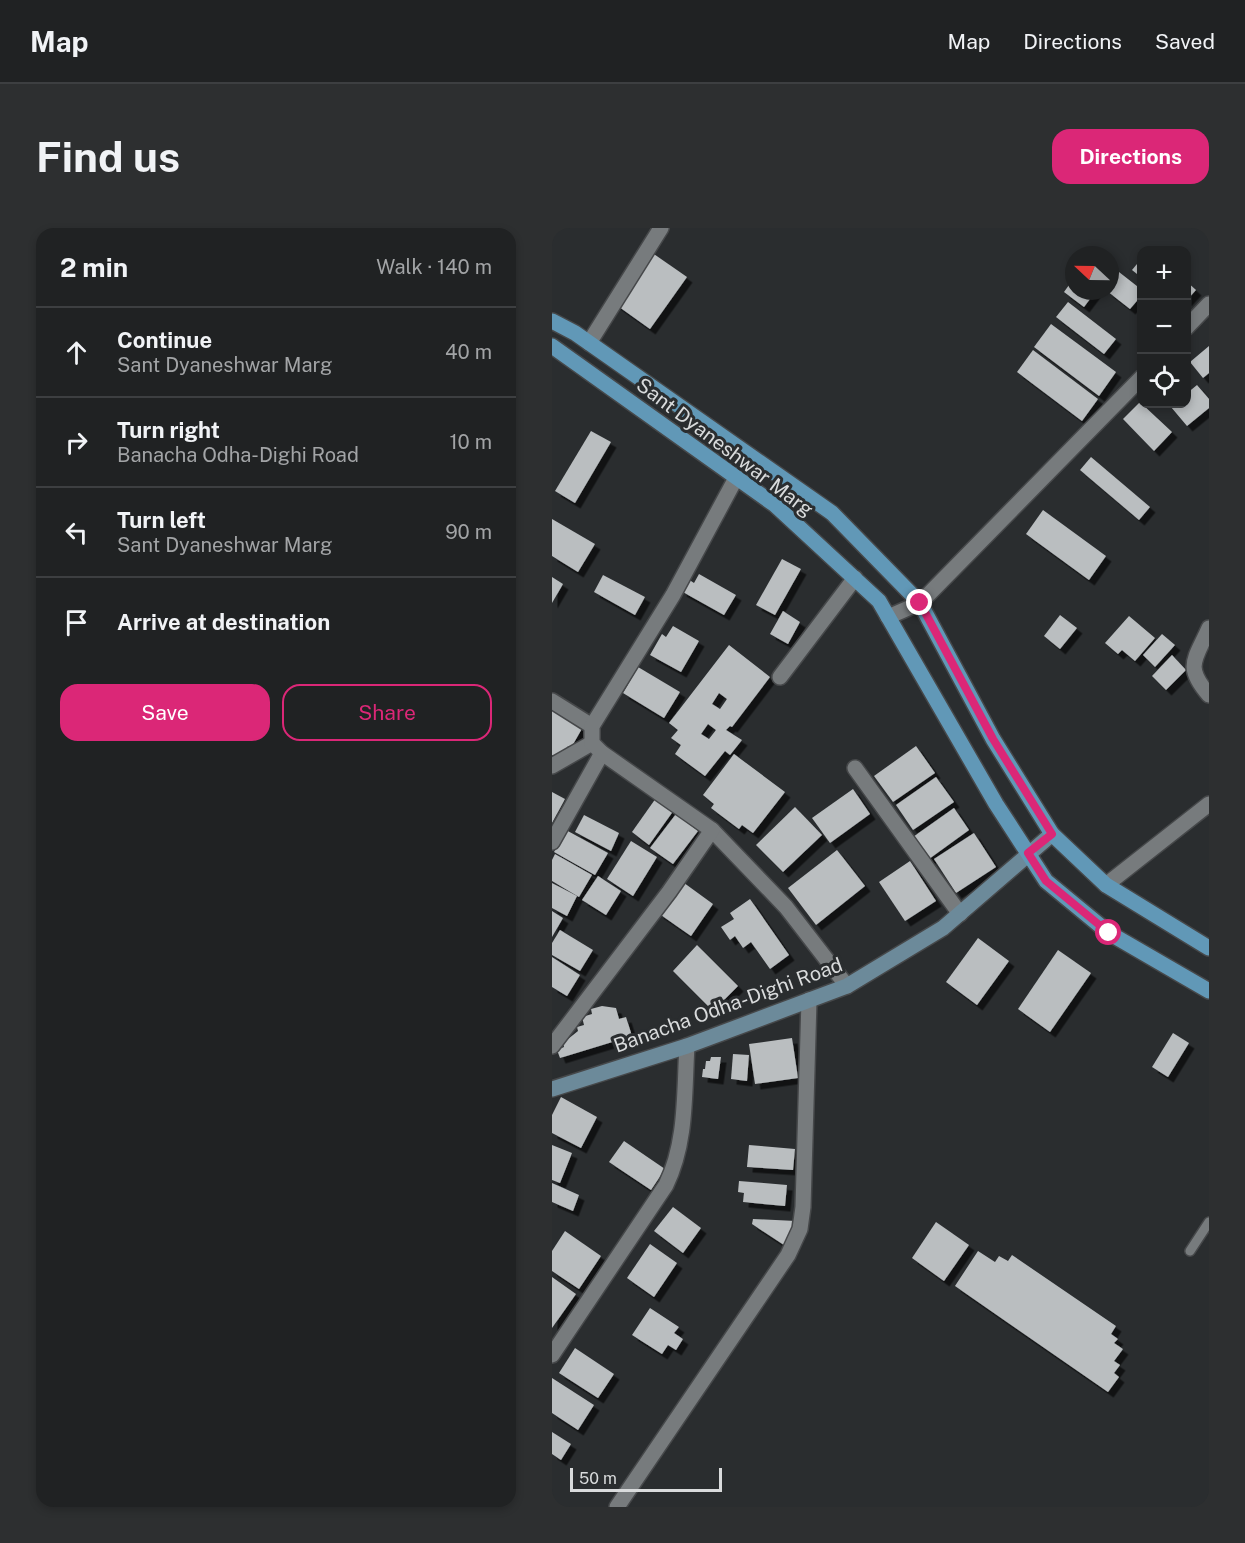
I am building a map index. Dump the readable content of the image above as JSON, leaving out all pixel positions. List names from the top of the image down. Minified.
{"streets":{"main road":["Sant Dyaneshwar Marg"],"street":["Banacha Odha-Dighi Road"]},"crossings":[["Sant Dyaneshwar Marg","Banacha Odha-Dighi Road"]],"scale_bar":"50 m","north":"left","page":{"header":"Map","nav":["Map","Directions","Saved"],"buttons":["Directions",["Save","Share"]],"title":"Find us","heading":["2 min","Walk · 140 m"],"map_buttons":["+","−"],"list":[["Continue","Sant Dyaneshwar Marg","40 m"],["Turn right","Banacha Odha-Dighi Road","10 m"],["Turn left","Sant Dyaneshwar Marg","90 m"],"Arrive at destination"],"scale":"50 m"}}
